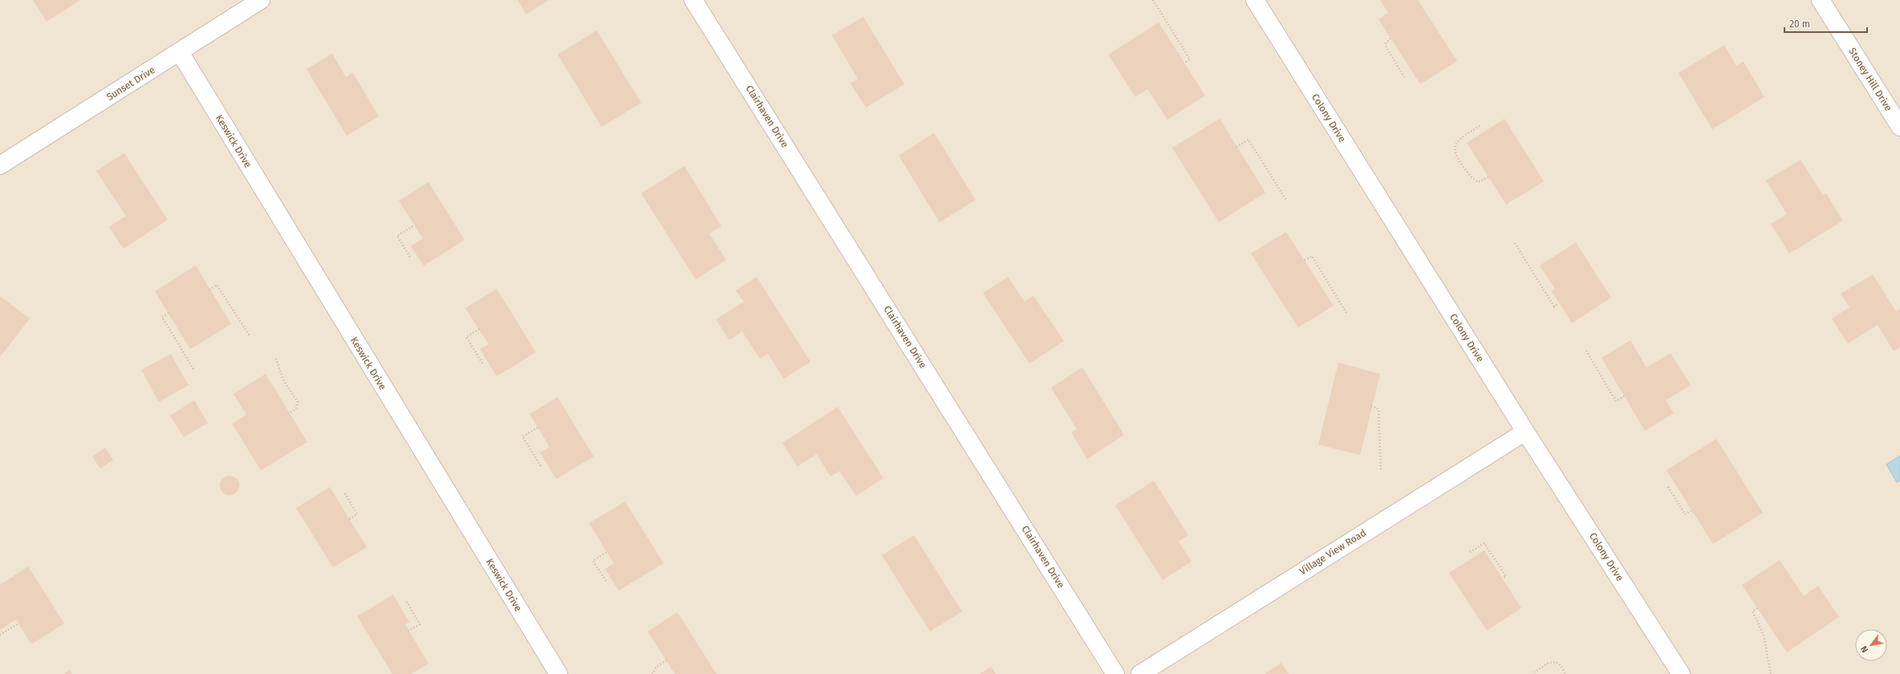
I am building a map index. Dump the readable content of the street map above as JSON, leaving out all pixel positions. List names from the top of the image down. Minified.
{"streets":{"street":["Stoney Hill Drive","Sunset Drive","Clairhaven Drive","Colony Drive","Keswick Drive","Village View Road"]},"crossings":[["Sunset Drive","Keswick Drive"],["Colony Drive","Village View Road"]],"scale_bar":"20 m","north":"bottom left"}
